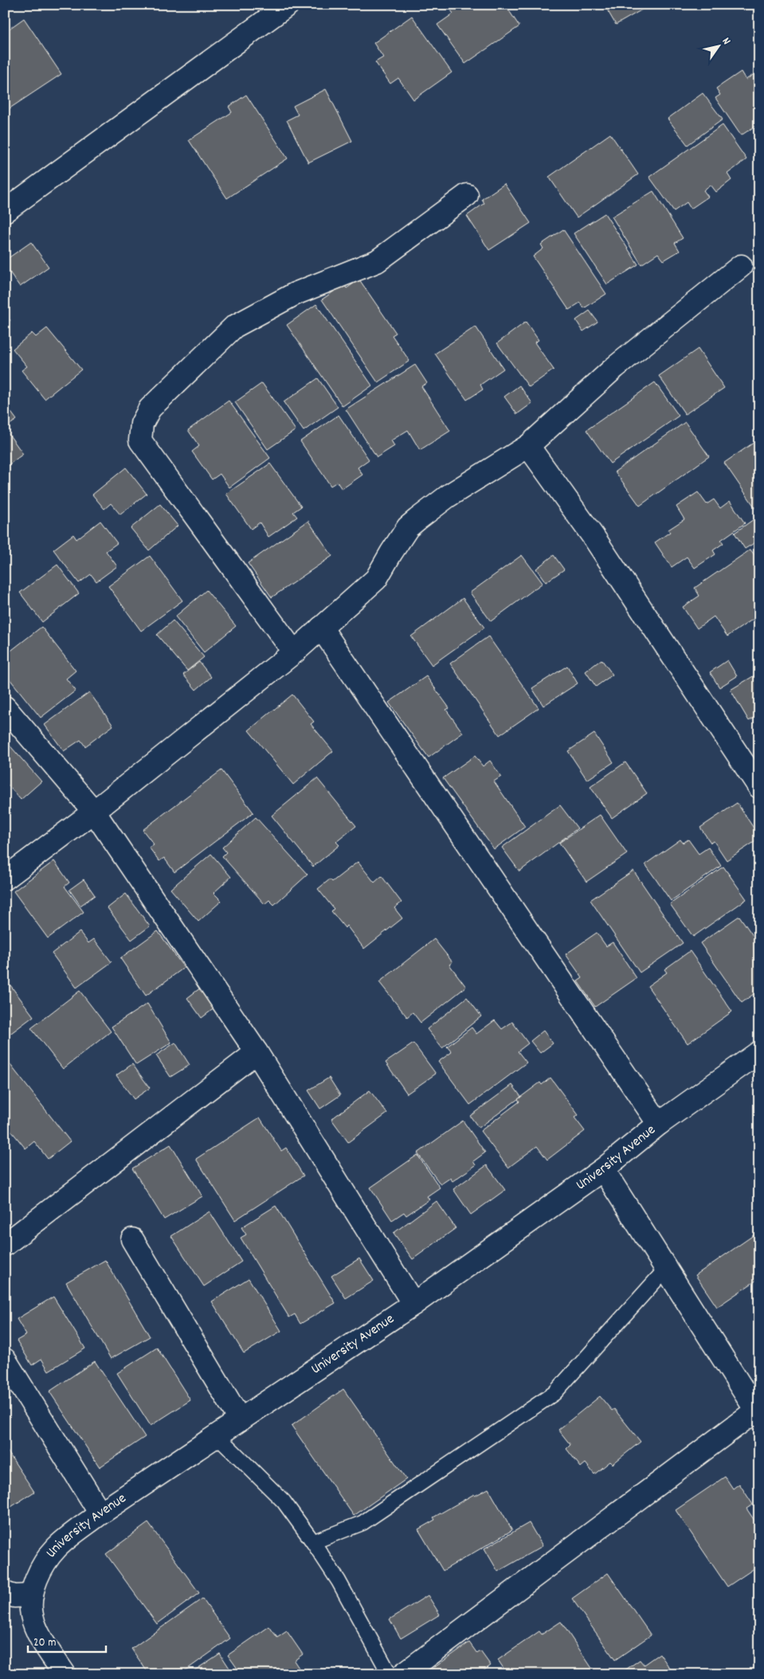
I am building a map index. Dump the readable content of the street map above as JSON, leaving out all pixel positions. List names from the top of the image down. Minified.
{"streets":{"street":["University Avenue"]},"scale_bar":"20 m","north":"top right"}
